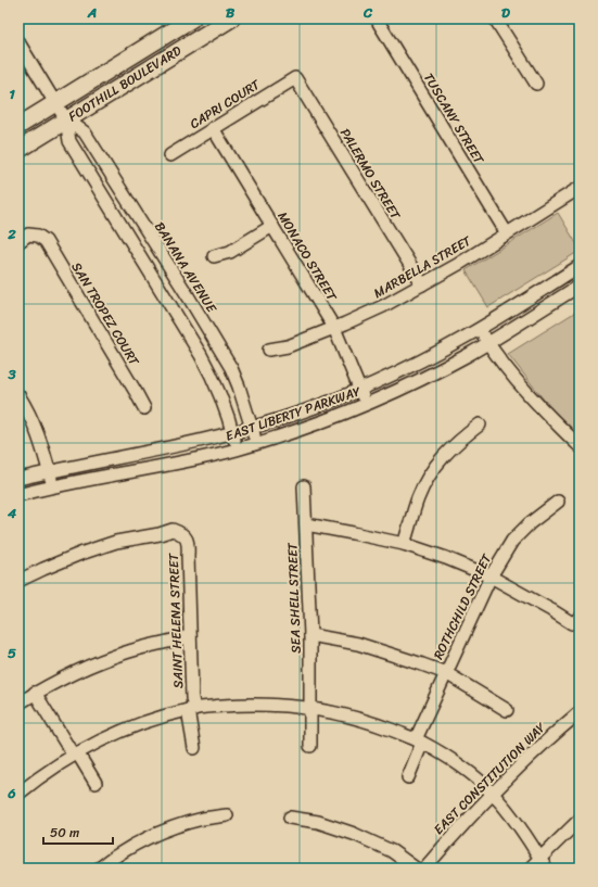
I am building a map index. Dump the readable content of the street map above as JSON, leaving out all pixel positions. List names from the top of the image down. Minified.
{"streets":{"main road":["FOOTHILL BOULEVARD"],"street":["CAPRI COURT","TUSCANY STREET","PALERMO STREET","MONACO STREET","BANANA AVENUE","MARBELLA STREET","SAN TROPEZ COURT","EAST LIBERTY PARKWAY","SEA SHELL STREET","ROTHCHILD STREET","SAINT HELENA STREET","EAST CONSTITUTION WAY"]},"crossings":[["FOOTHILL BOULEVARD","BANANA AVENUE"],["CAPRI COURT","PALERMO STREET"],["CAPRI COURT","MONACO STREET"],["TUSCANY STREET","MARBELLA STREET"],["PALERMO STREET","MARBELLA STREET"],["MONACO STREET","MARBELLA STREET"],["MONACO STREET","EAST LIBERTY PARKWAY"],["BANANA AVENUE","EAST LIBERTY PARKWAY"]],"scale_bar":"50 m","grid":{"columns":["A","B","C","D"],"rows":["1","2","3","4","5","6"]}}
